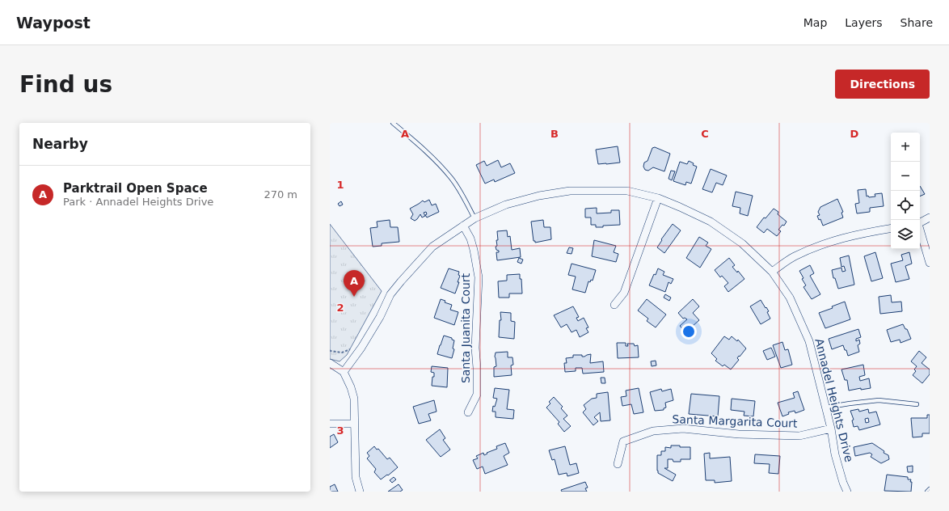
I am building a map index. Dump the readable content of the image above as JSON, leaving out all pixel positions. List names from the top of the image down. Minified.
{"streets":{"street":["Santa Juanita Court","Annadel Heights Drive","Santa Margarita Court"]},"crossings":[["Santa Juanita Court","Annadel Heights Drive"],["Annadel Heights Drive","Santa Margarita Court"]],"page":{"header":"Waypost","nav":["Map","Layers","Share"],"buttons":"Directions","title":"Find us","heading":"Nearby","map_buttons":["+","−"],"list":[{"mark":"A","name":"Parktrail Open Space","note":"Park · Annadel Heights Drive","value":"270 m"}],"pins":"A"},"grid":{"columns":["A","B","C","D"],"rows":["1","2","3"]}}
